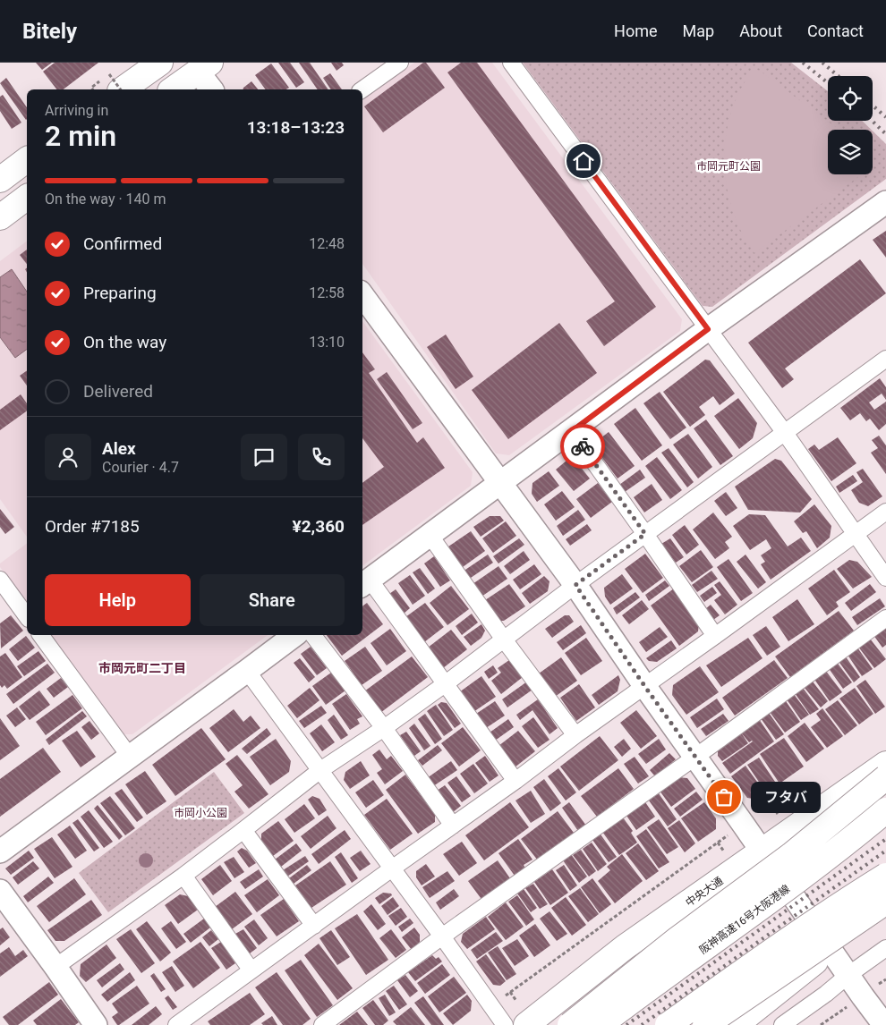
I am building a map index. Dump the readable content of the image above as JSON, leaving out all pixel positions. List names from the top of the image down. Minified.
{"streets":{"main road":["中央大通","阪神高速16号大阪港線"]},"districts":["市岡元町二丁目"],"parks":["市岡元町公園","市岡小公園"],"places":["フタバ"],"page":{"header":"Bitely","nav":["Home","Map","About","Contact"],"heading":["2 min","Arriving in","13:18–13:23"],"panel":["Alex","Courier · 4.7","Order #7185","¥2,360"],"bar":"On the way · 140 m","list":[["Confirmed","12:48"],["Preparing","12:58"],["On the way","13:10"],"Delivered"],"buttons":["Help","Share"],"bubble":"フタバ"}}
